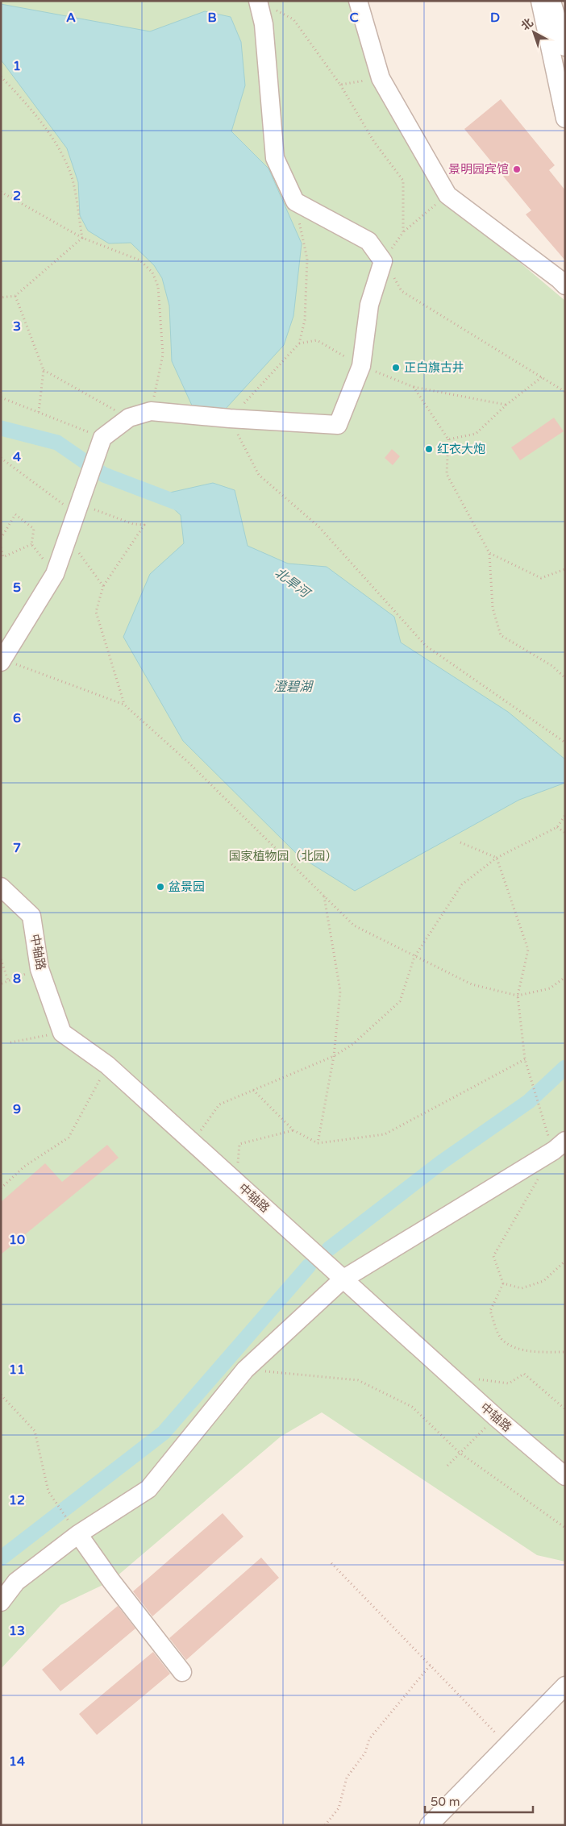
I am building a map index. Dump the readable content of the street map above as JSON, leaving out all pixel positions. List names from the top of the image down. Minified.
{"streets":{"street":["中轴路"]},"water":["北旱河","澄碧湖"],"parks":["国家植物园（北园）"],"places":["景明园宾馆","正白旗古井","红衣大炮","盆景园"],"scale_bar":"50 m","north":"top left","grid":{"columns":["A","B","C","D"],"rows":["1","2","3","4","5","6","7","8","9","10","11","12","13","14"]}}
